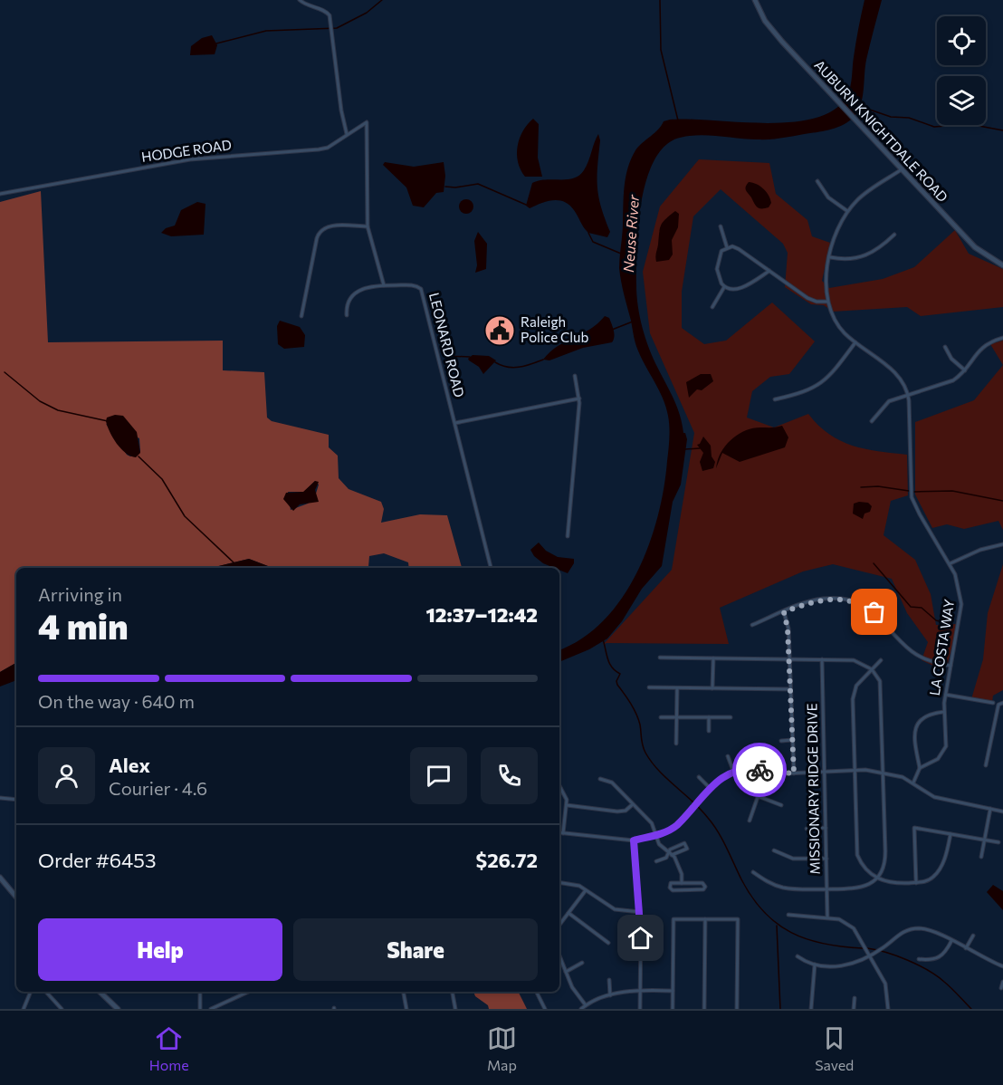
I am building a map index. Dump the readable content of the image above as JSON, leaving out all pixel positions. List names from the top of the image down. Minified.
{"streets":{"street":["AUBURN KNIGHTDALE ROAD","HODGE ROAD","LEONARD ROAD","LA COSTA WAY","MISSIONARY RIDGE DRIVE"]},"crossings":[["AUBURN KNIGHTDALE ROAD","LA COSTA WAY"]],"water":["Neuse River"],"places":{"public building":["Raleigh Police Club"]},"page":{"heading":["4 min","Arriving in","12:37–12:42"],"panel":["Alex","Courier · 4.6","Order #6453","$26.72"],"bar":"On the way · 640 m","buttons":["Help","Share"],"tabs":["Home","Map","Saved"]}}
